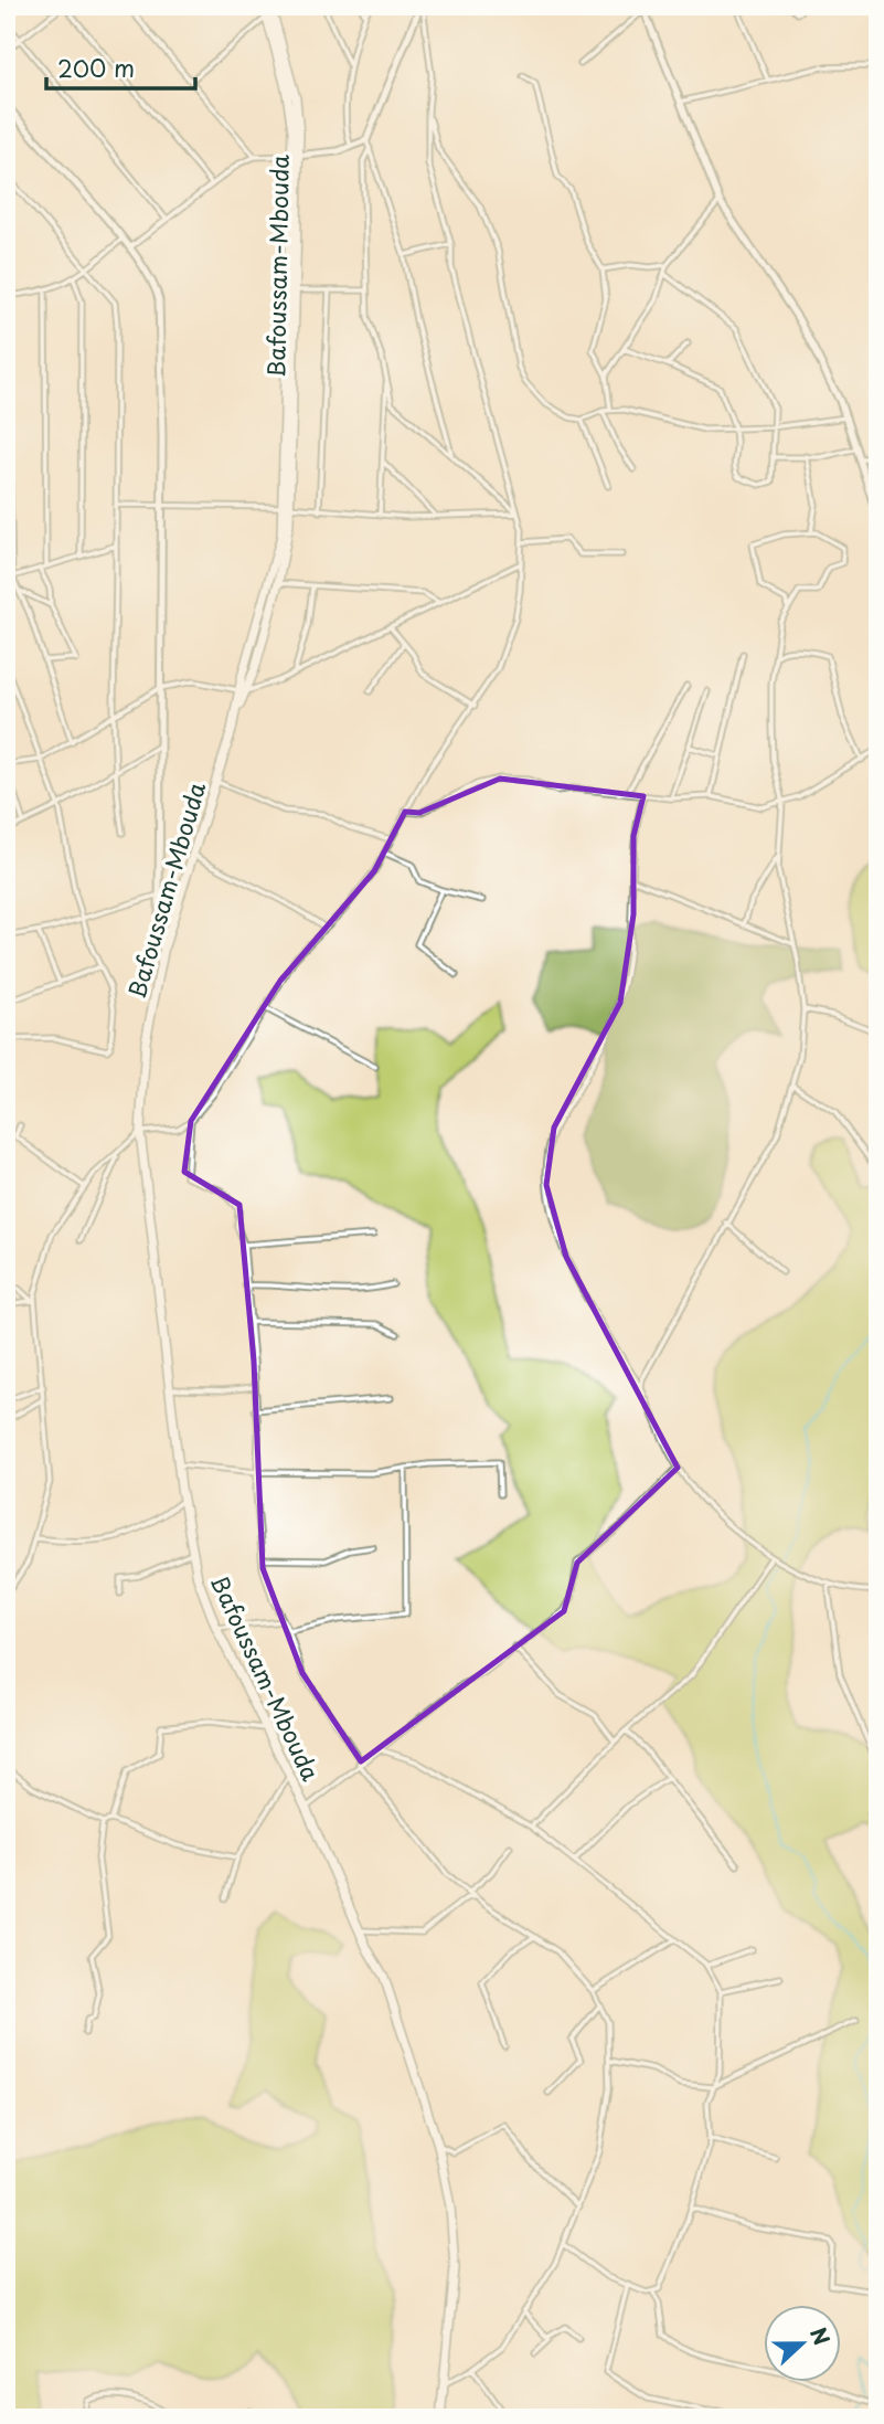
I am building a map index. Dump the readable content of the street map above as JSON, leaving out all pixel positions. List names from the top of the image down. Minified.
{"streets":{"highway":["Bafoussam-Mbouda"]},"scale_bar":"200 m","north":"right"}
